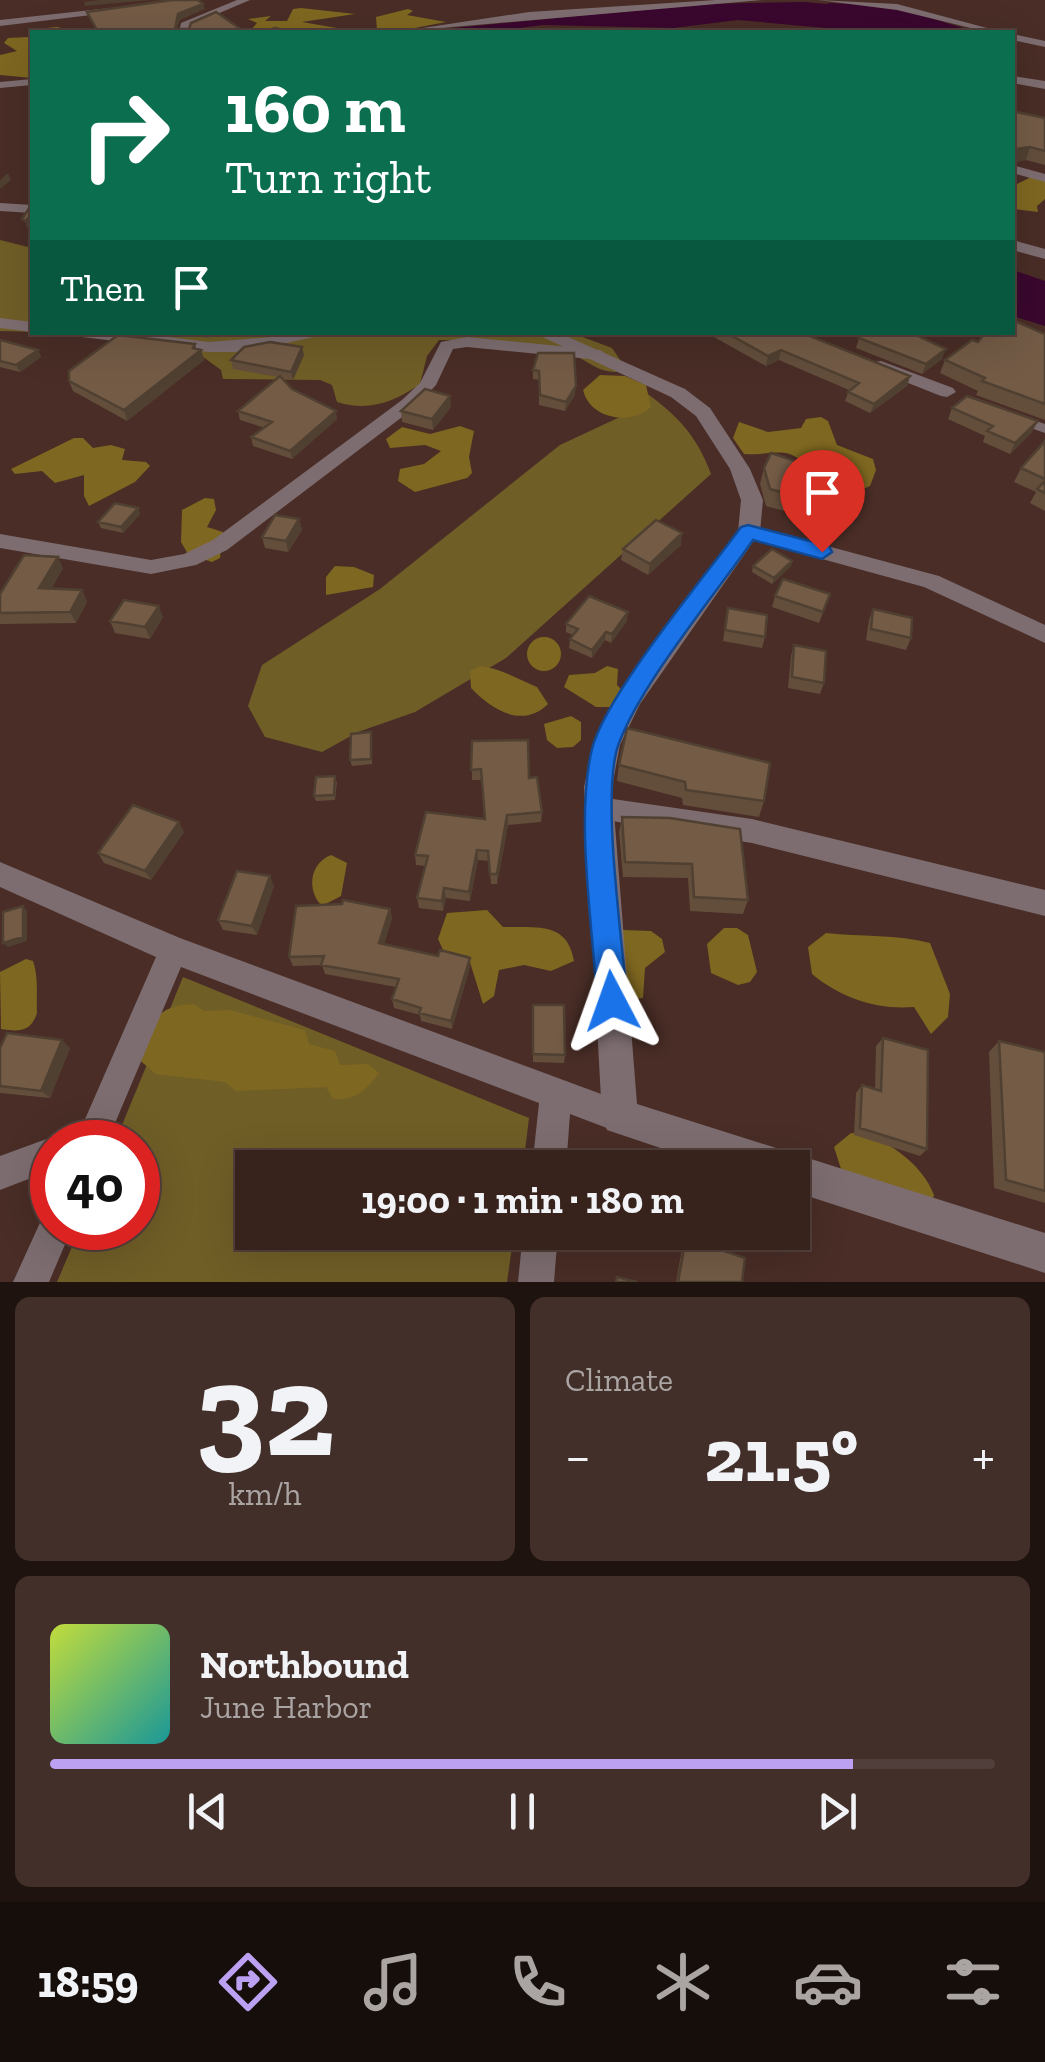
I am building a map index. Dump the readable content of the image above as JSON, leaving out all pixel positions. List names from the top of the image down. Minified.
{"page":{"turn":["160 m","Turn right"],"then":"Then","limit":"40","trip":"19:00 · 1 min · 180 m","tile":[["32","km/h"],"Climate"],"heat":["−","21.5°","+"],"song":["Northbound","June Harbor"],"tabs":"18:59"}}
